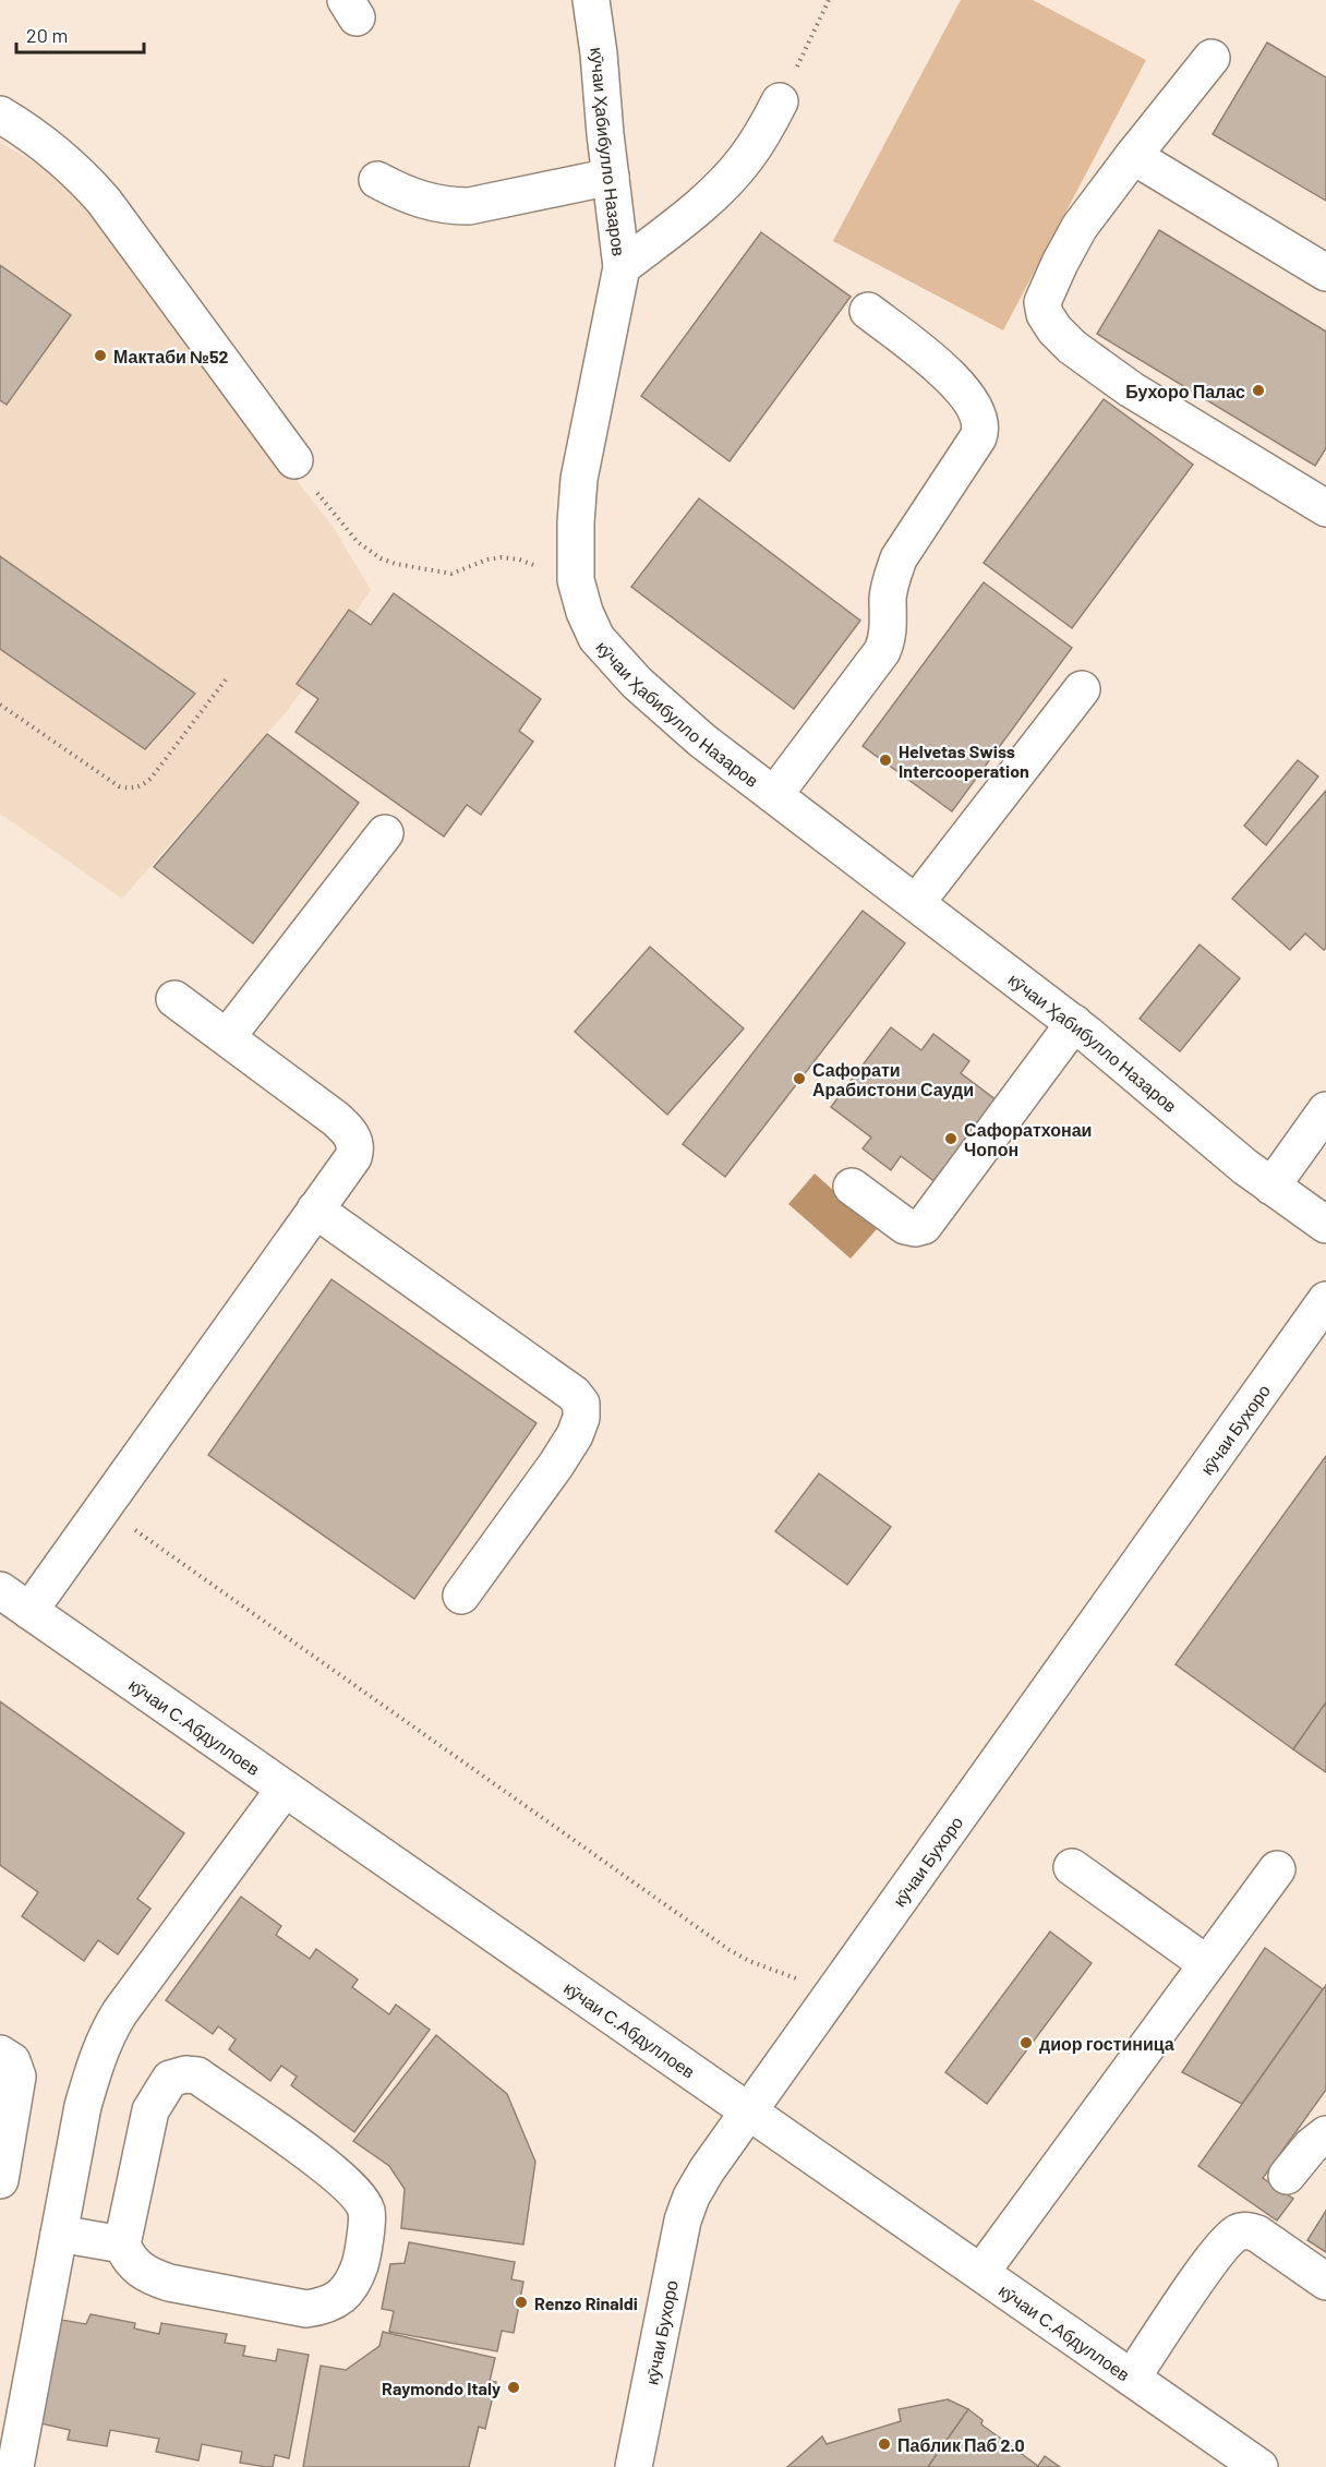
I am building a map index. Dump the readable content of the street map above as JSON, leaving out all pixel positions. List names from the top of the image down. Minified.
{"streets":{"street":["кӯчаи Ҳабибулло Назаров","кӯчаи Бухоро","кӯчаи С.Абдуллоев"]},"crossings":[["кӯчаи Бухоро","кӯчаи С.Абдуллоев"]],"places":["Мактаби №52","Бухоро Палас","Helvetas Swiss Intercooperation","Сафорати Арабистони Сауди","Сафоратхонаи Чопон","диор гостиница","Renzo Rinaldi","Raymondo Italy","Паблик Паб 2.0"],"scale_bar":"20 m"}
